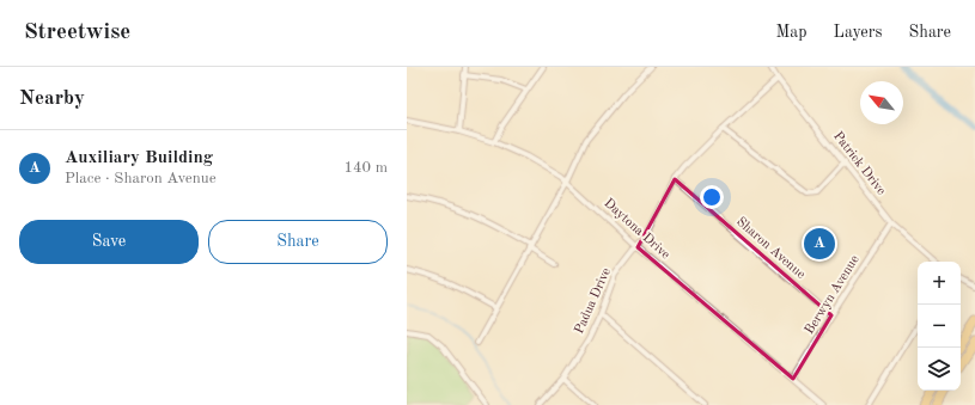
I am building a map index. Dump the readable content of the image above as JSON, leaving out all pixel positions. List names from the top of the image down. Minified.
{"streets":{"street":["Patrick Drive","Daytona Drive","Sharon Avenue","Berwyn Avenue","Padua Drive"]},"crossings":[["Patrick Drive","Berwyn Avenue"],["Patrick Drive","Padua Drive"],["Daytona Drive","Berwyn Avenue"],["Daytona Drive","Padua Drive"],["Sharon Avenue","Berwyn Avenue"],["Sharon Avenue","Padua Drive"]],"north":"top left","page":{"header":"Streetwise","nav":["Map","Layers","Share"],"heading":"Nearby","list":[{"mark":"A","name":"Auxiliary Building","note":"Place · Sharon Avenue","value":"140 m"}],"buttons":["Save","Share"],"pins":"A","map_buttons":["+","−"]}}
